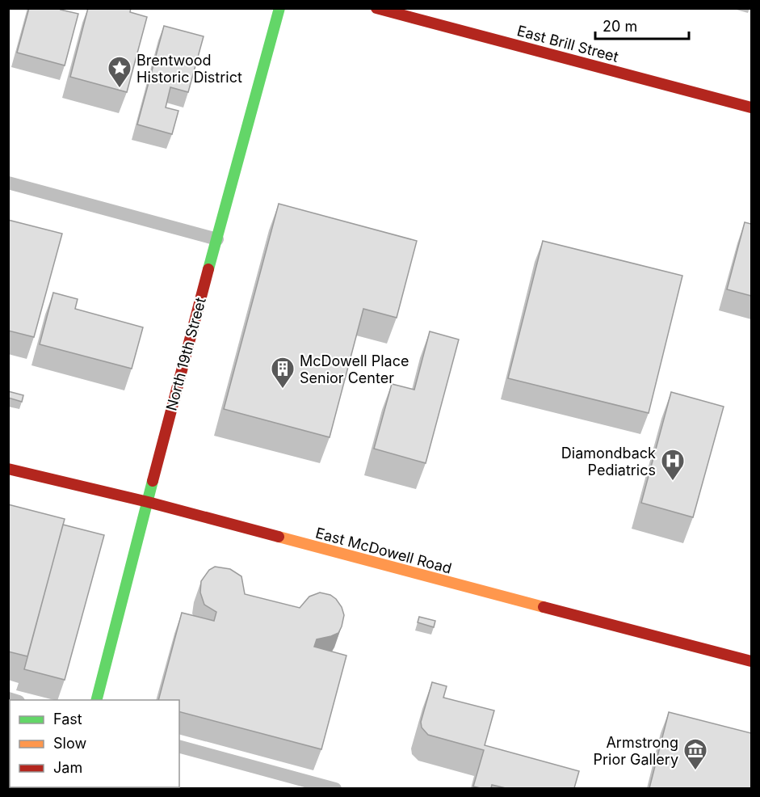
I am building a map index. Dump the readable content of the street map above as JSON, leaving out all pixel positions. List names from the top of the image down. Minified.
{"streets":{"street":["East Brill Street","North 19th Street","East McDowell Road"]},"crossings":[["North 19th Street","East McDowell Road"]],"places":{"place":["Brentwood Historic District"],"building":["McDowell Place Senior Center"],"hospital":["Diamondback Pediatrics"],"museum":["Armstrong Prior Gallery"]},"legend":["Fast","Slow","Jam"],"scale_bar":"20 m"}
